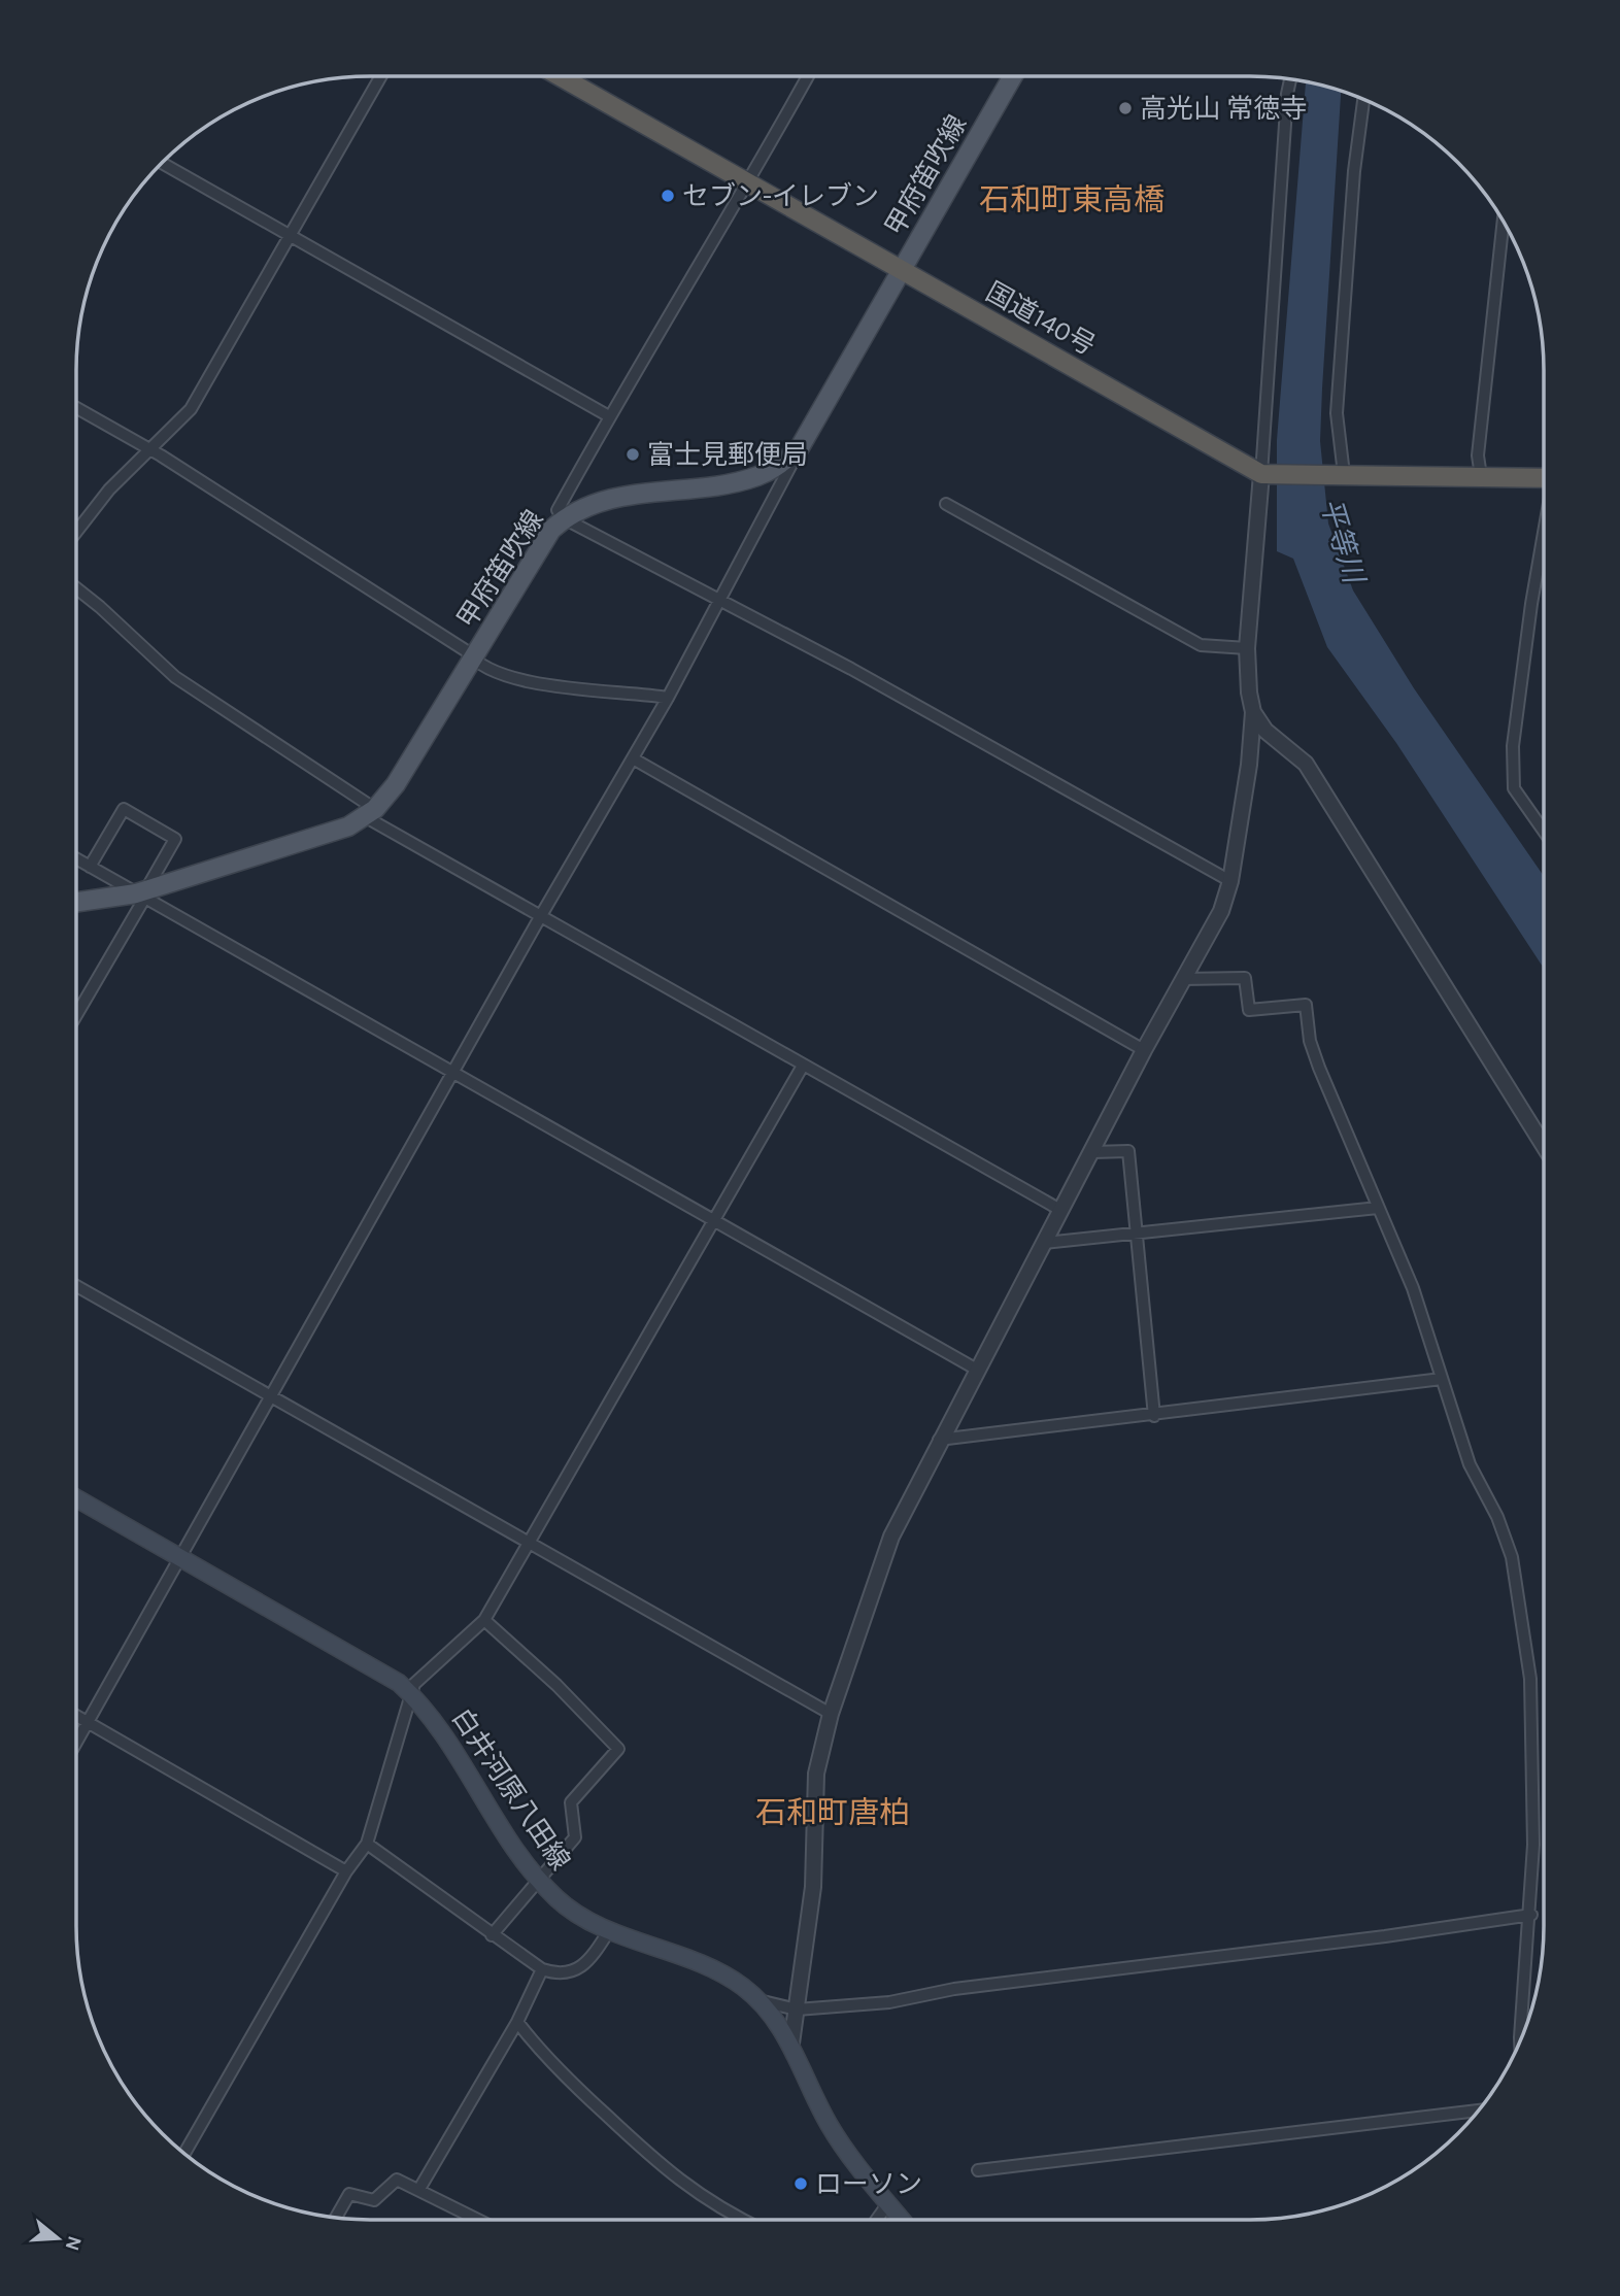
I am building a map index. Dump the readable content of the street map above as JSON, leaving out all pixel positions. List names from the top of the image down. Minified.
{"streets":{"highway":["国道140号"],"main road":["甲府笛吹線","白井河原八田線"]},"crossings":[["甲府笛吹線","国道140号"]],"districts":["石和町東高橋","石和町唐柏"],"water":["平等川"],"places":["高光山 常徳寺","セブン-イレブン","富士見郵便局","ローソン"],"north":"right"}
